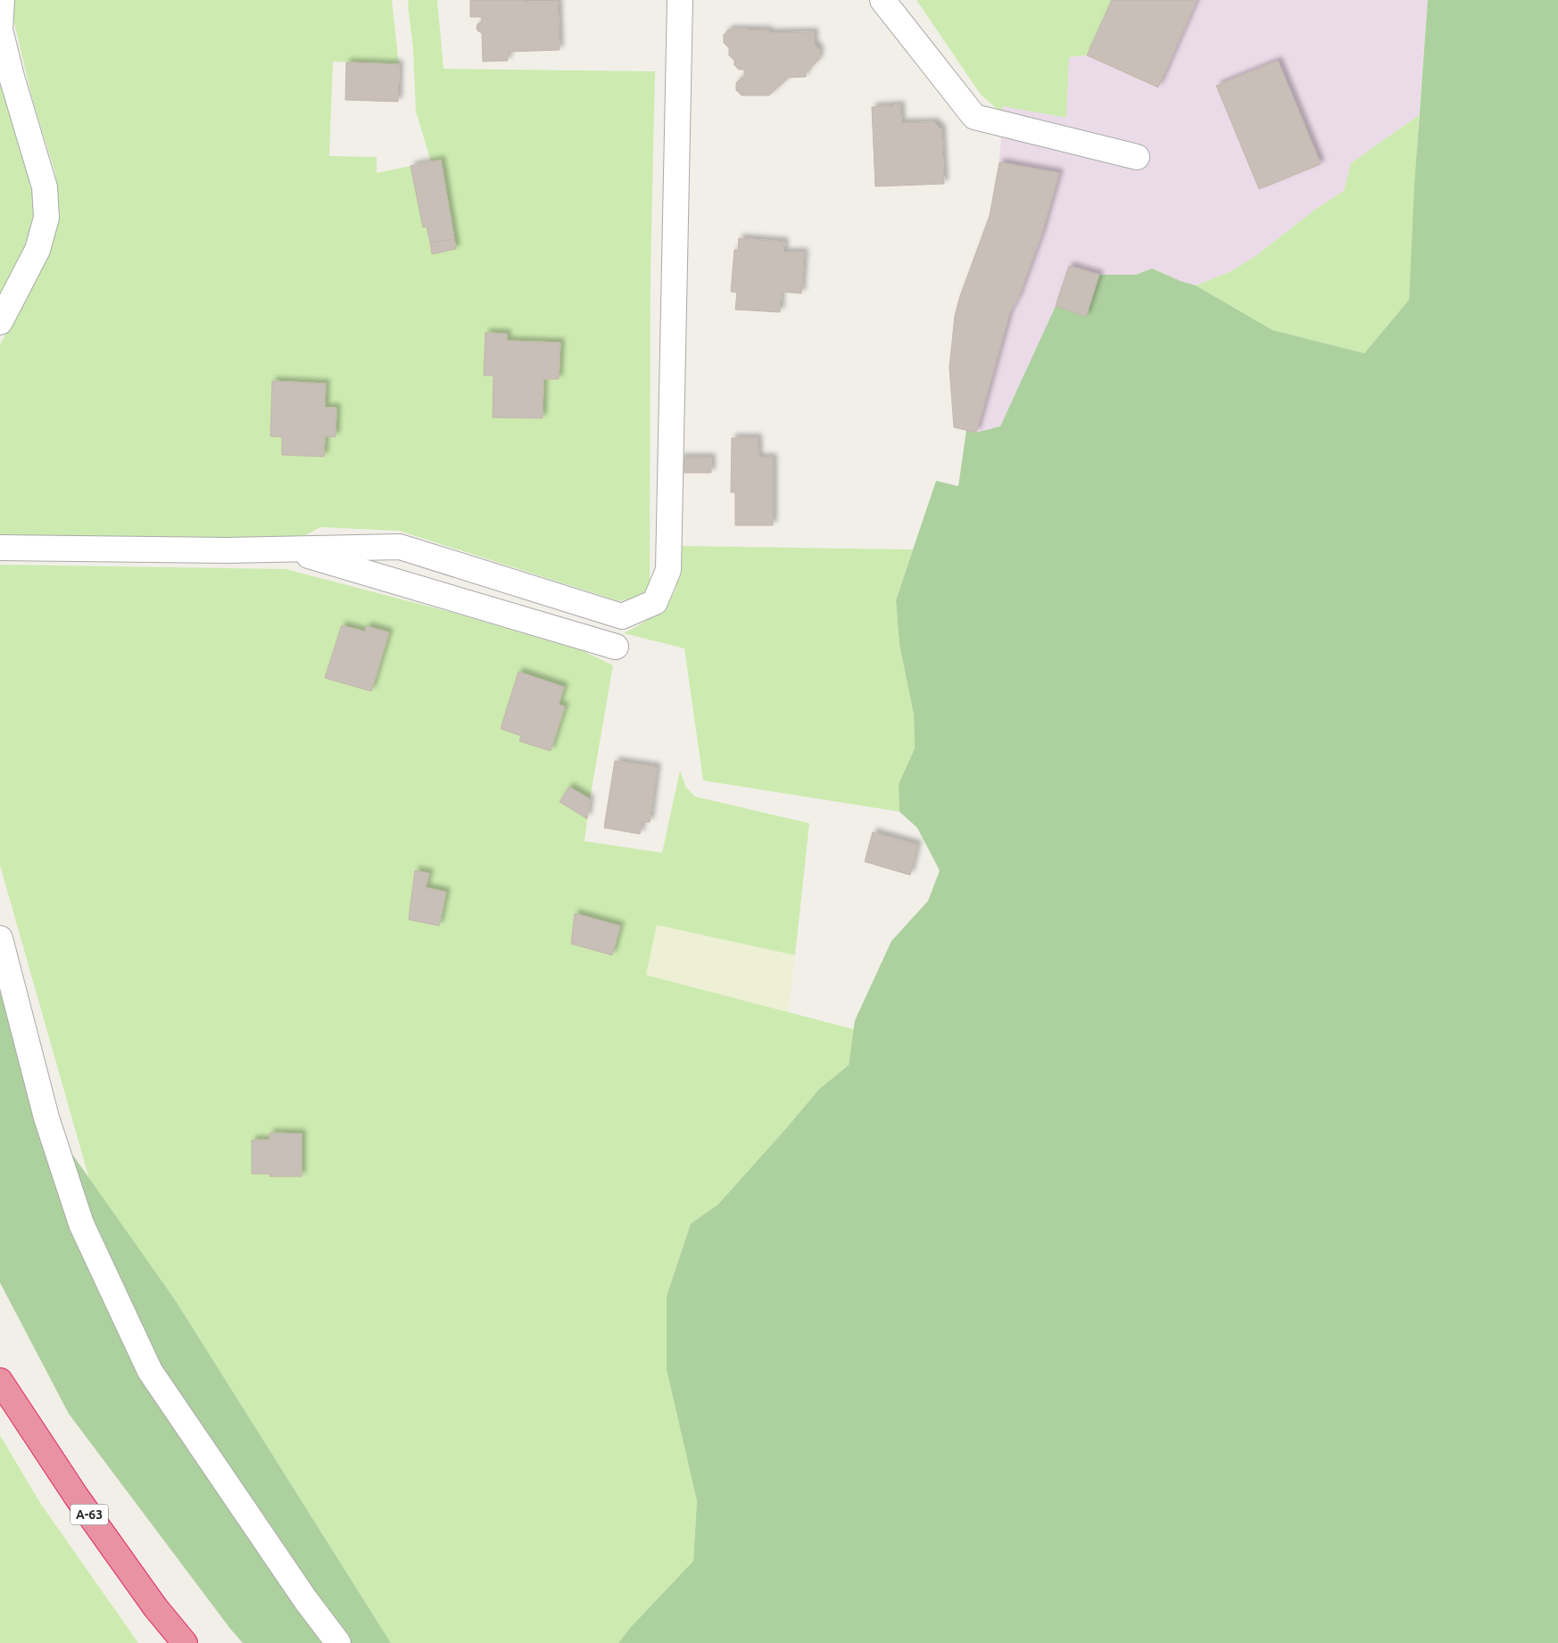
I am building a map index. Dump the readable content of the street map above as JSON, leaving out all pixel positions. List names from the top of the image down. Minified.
{"streets":{"highway":["A-63"]}}
